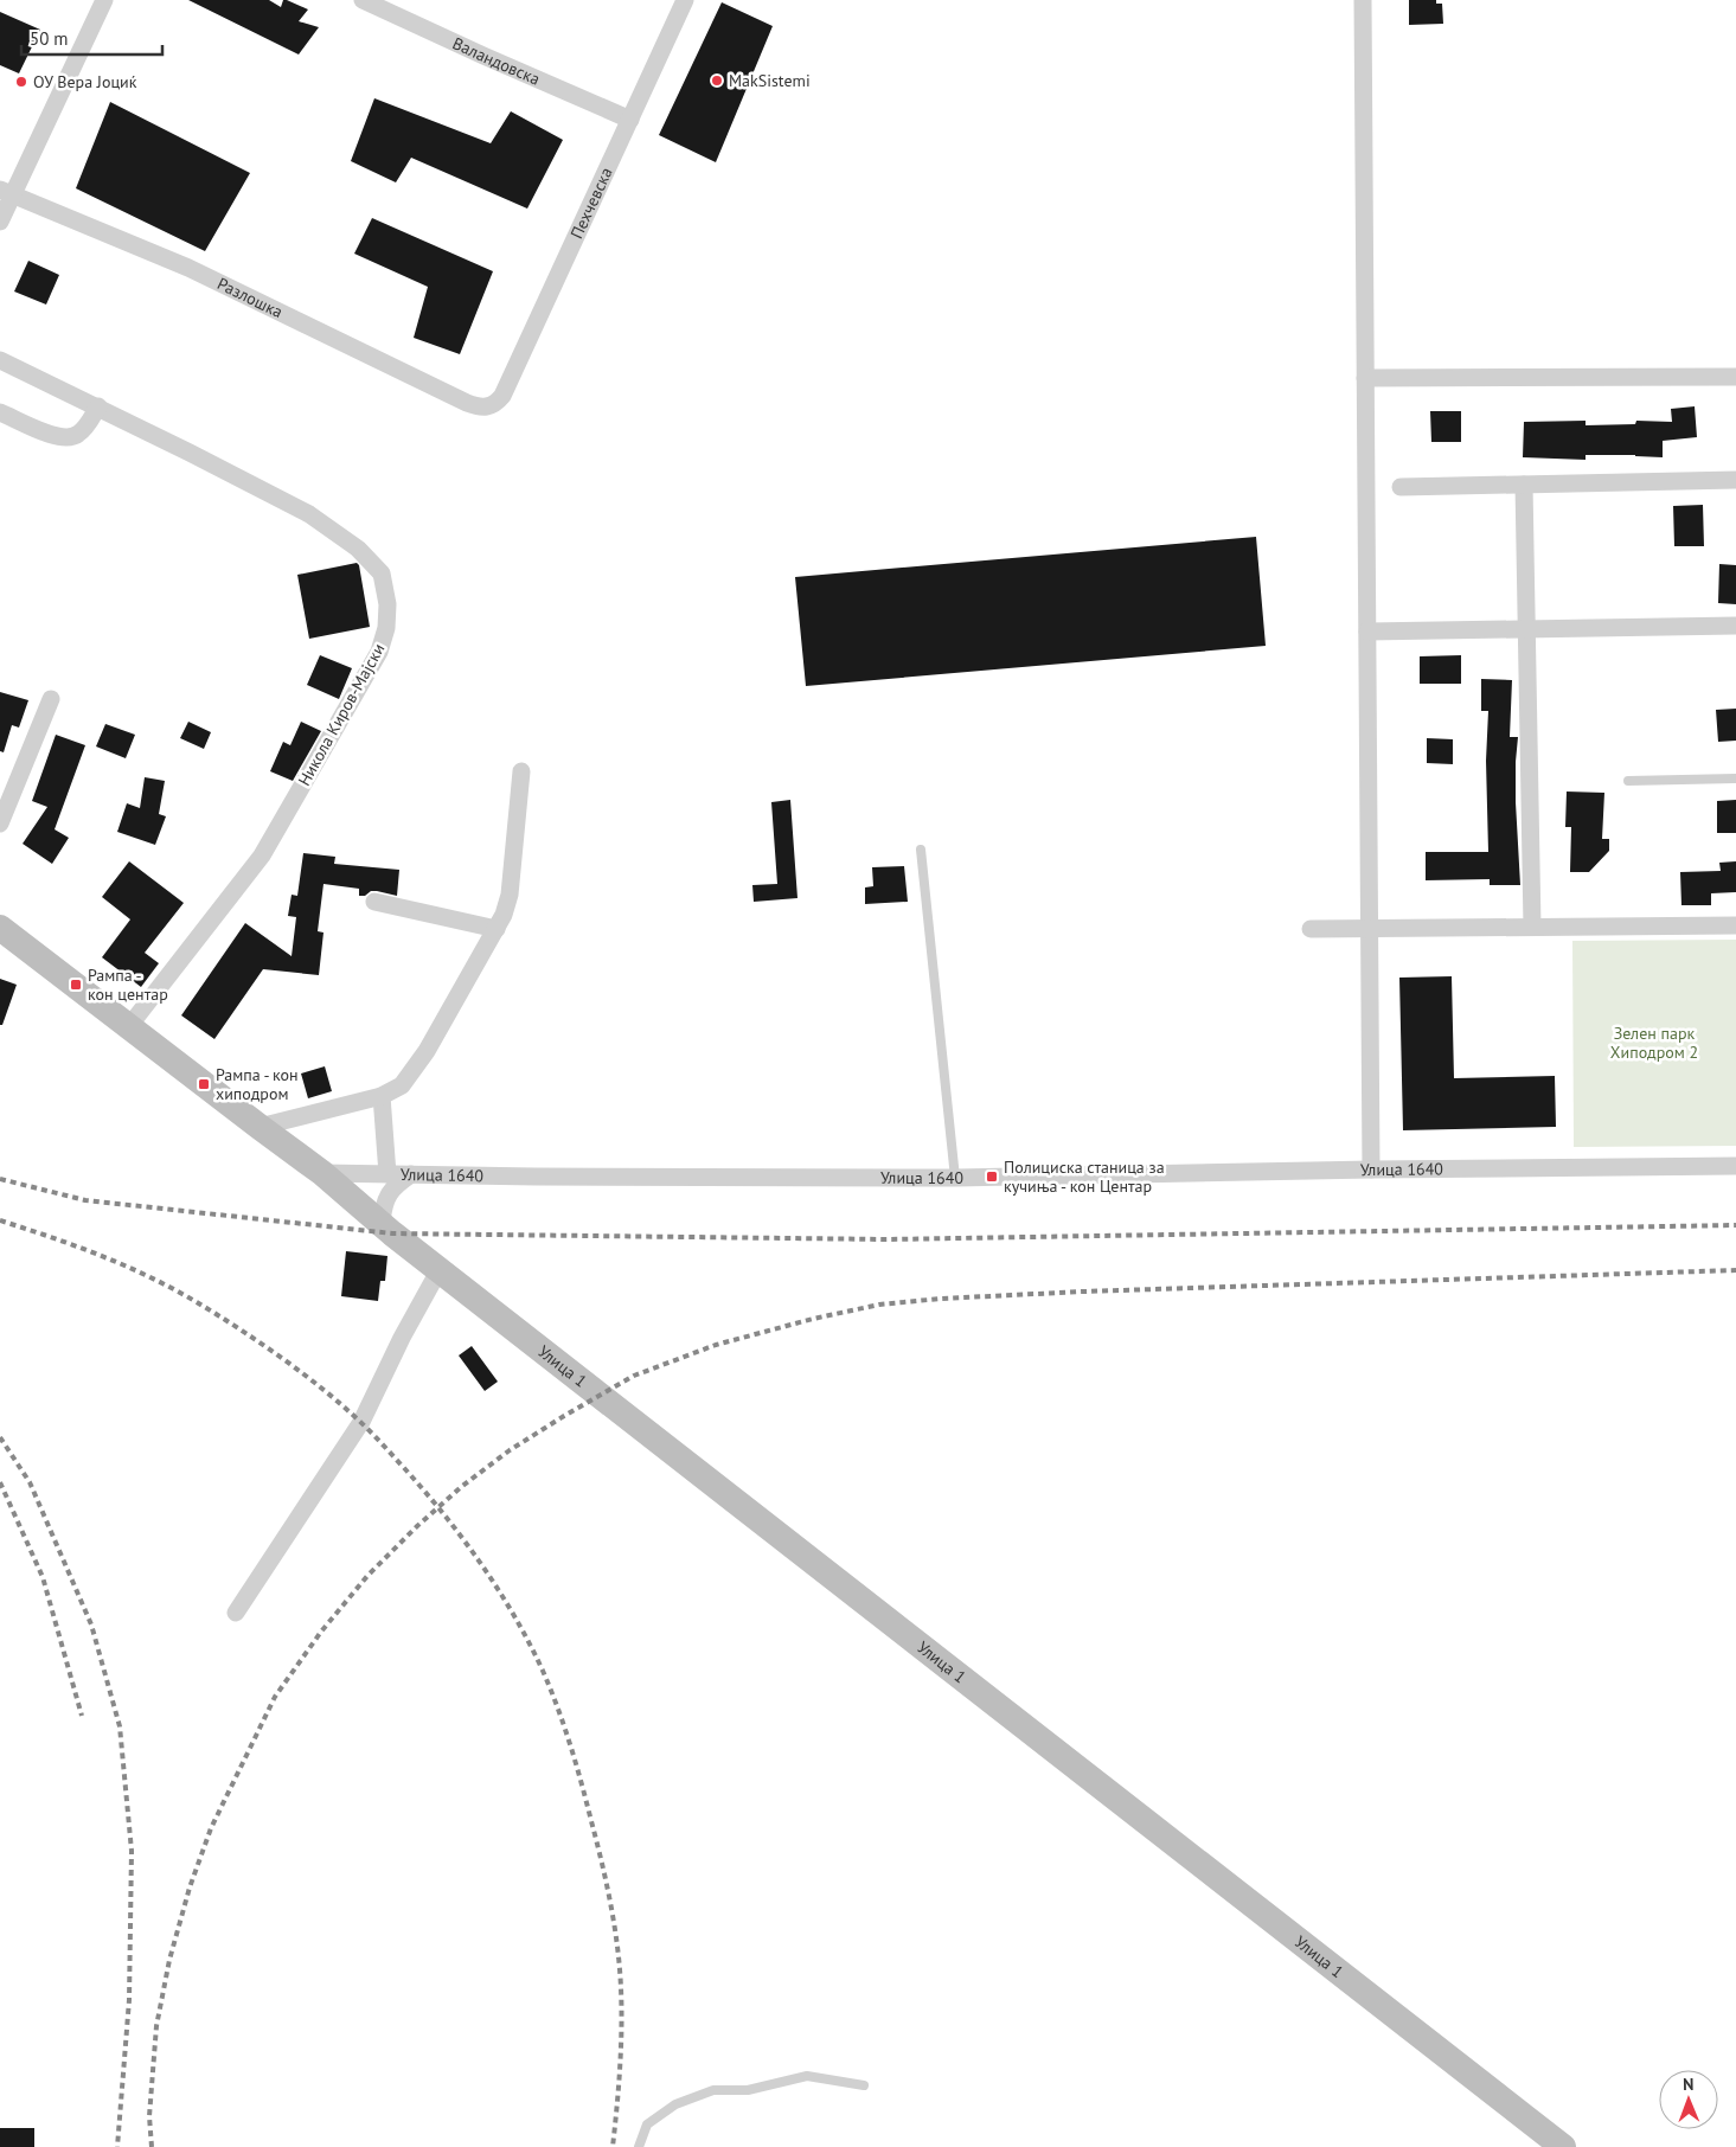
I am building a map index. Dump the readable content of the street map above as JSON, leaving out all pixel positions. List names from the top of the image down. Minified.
{"streets":{"main road":["Улица 1"],"street":["Валандовска","Пехчевска","Разлошка","Никола Киров-Мајски","Улица 1640"]},"crossings":[["Валандовска","Пехчевска"],["Пехчевска","Разлошка"],["Никола Киров-Мајски","Улица 1"],["Улица 1640","Улица 1"]],"parks":["Зелен парк Хиподром 2"],"places":{"other":["MakSistemi","ОУ Вера Јоциќ"],"transit":["Рампа - кон центар","Рампа - кон хиподром","Полициска станица за кучиња - кон Центар"]},"scale_bar":"50 m","north":"top"}
